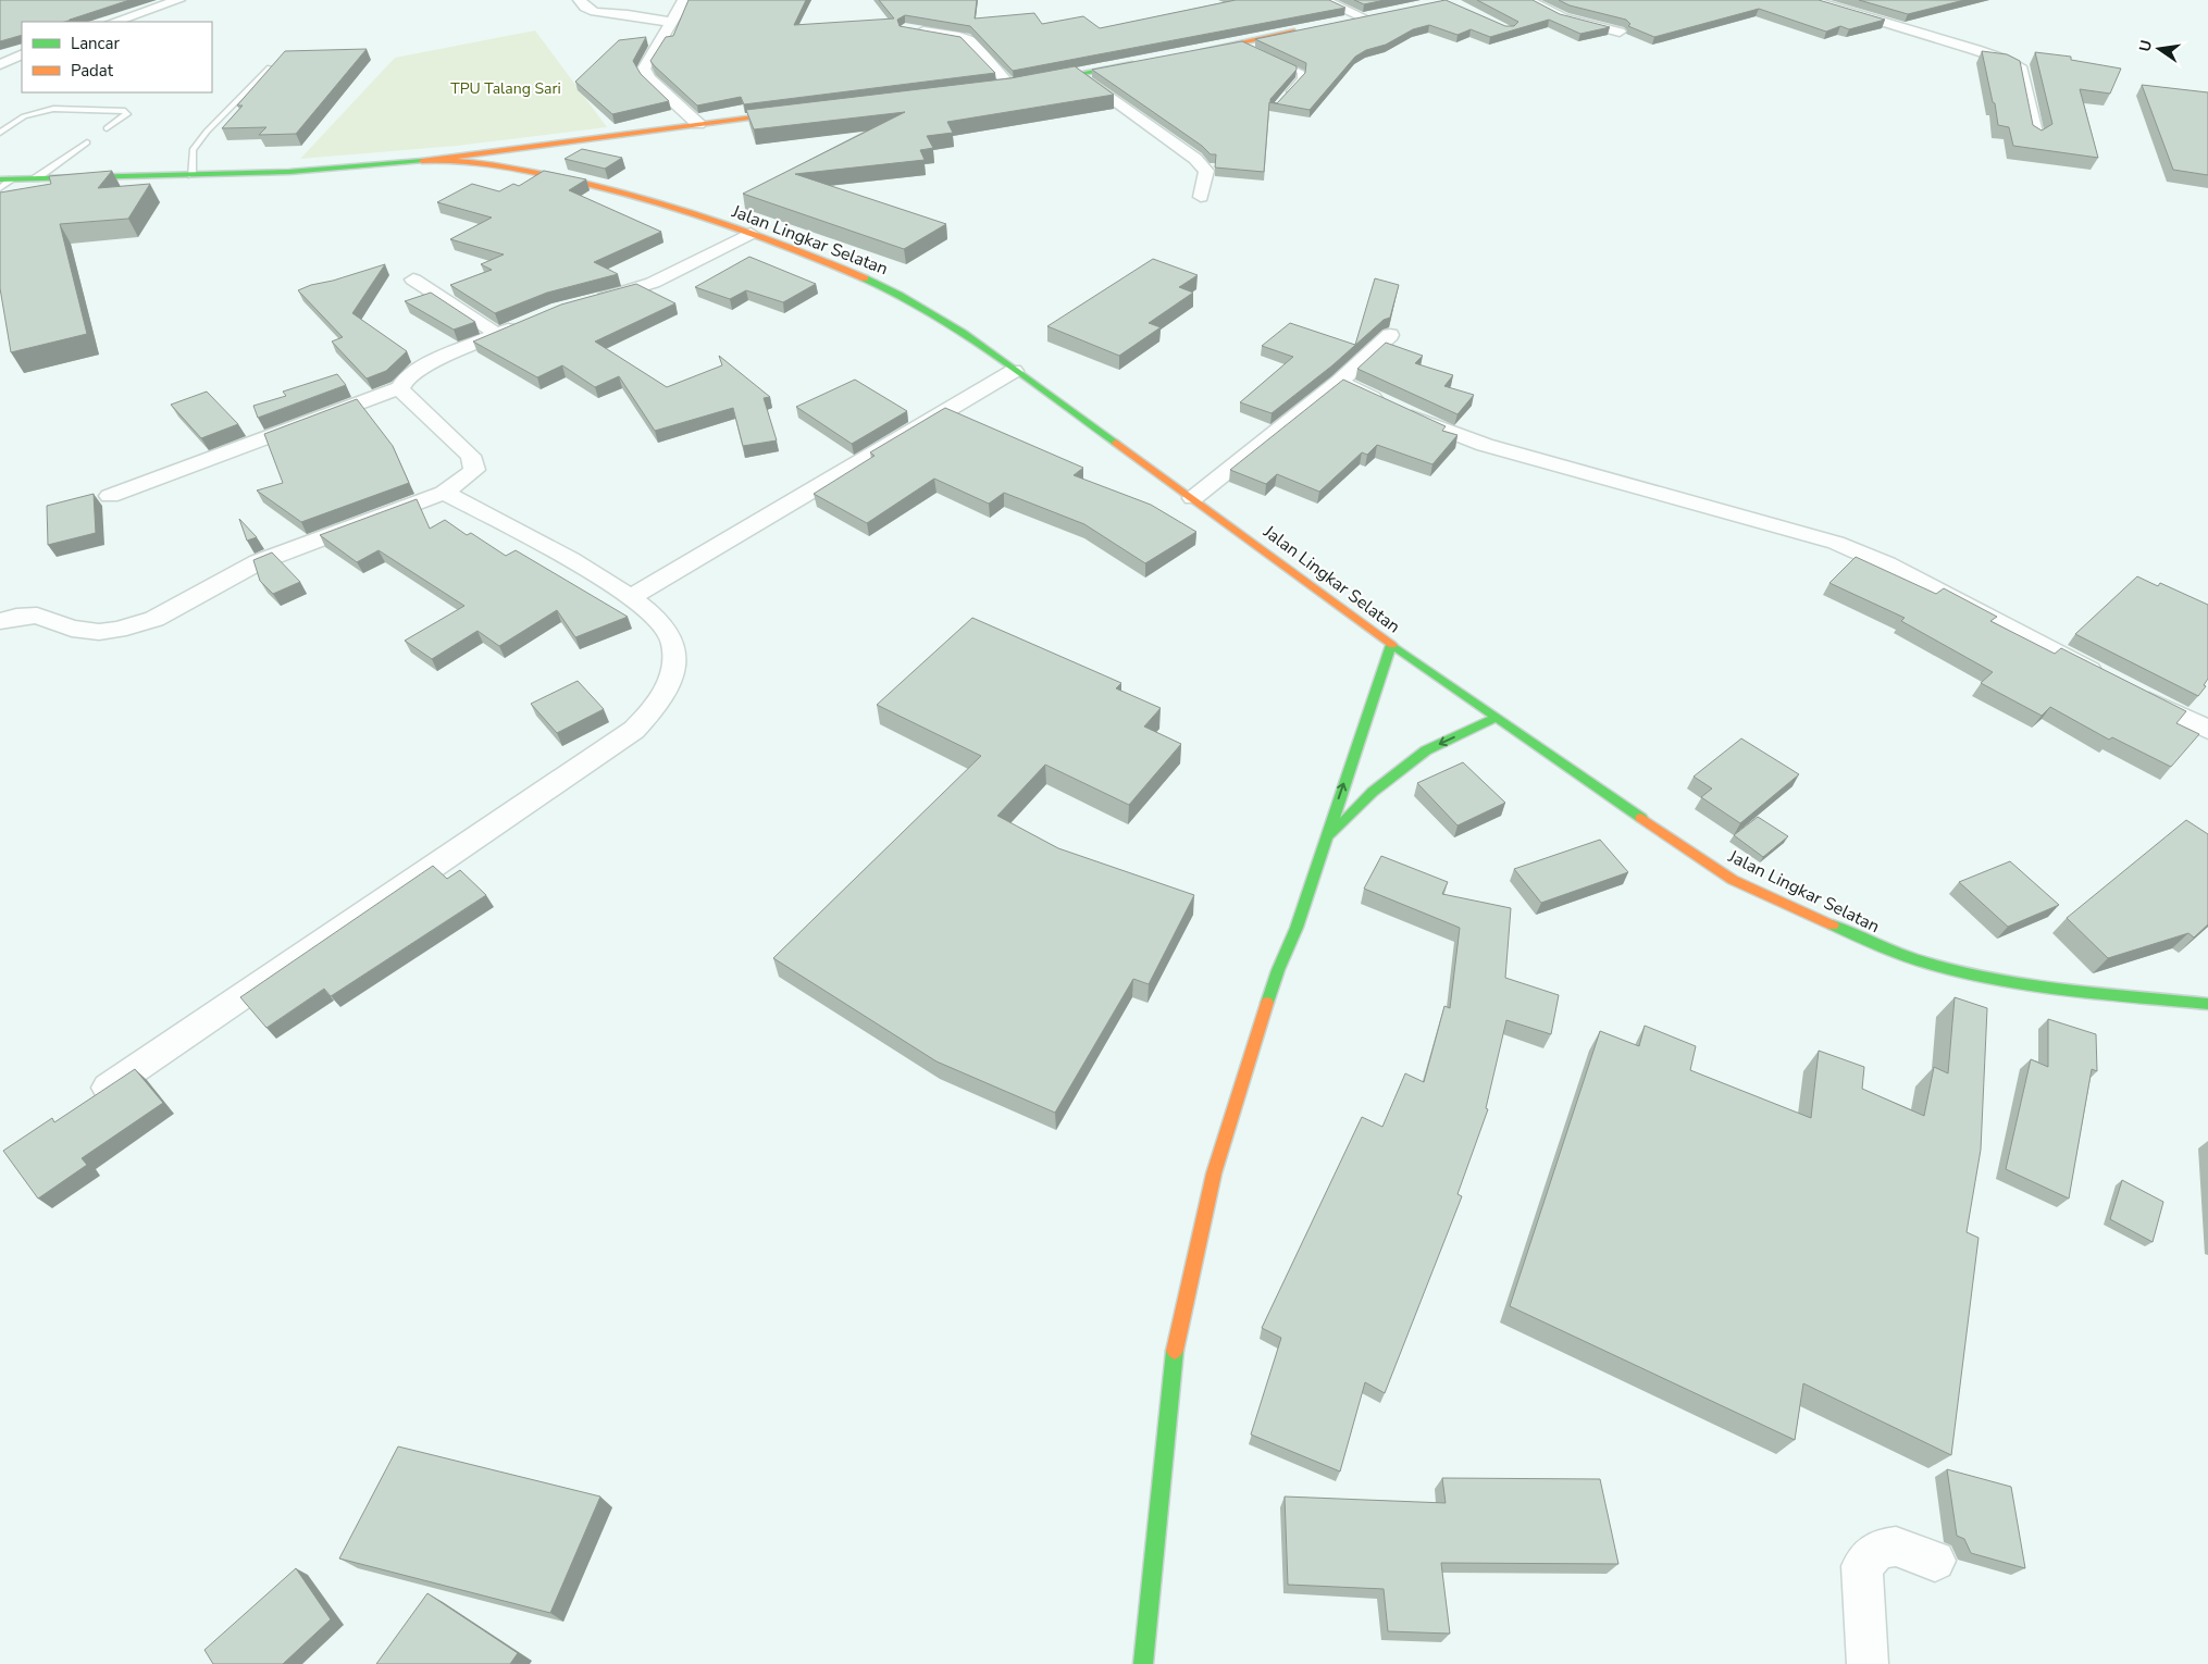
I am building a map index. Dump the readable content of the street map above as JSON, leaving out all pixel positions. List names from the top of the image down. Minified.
{"streets":{"main road":["Jalan Lingkar Selatan"]},"parks":["TPU Talang Sari"],"legend":["Lancar","Padat"],"north":"left"}
